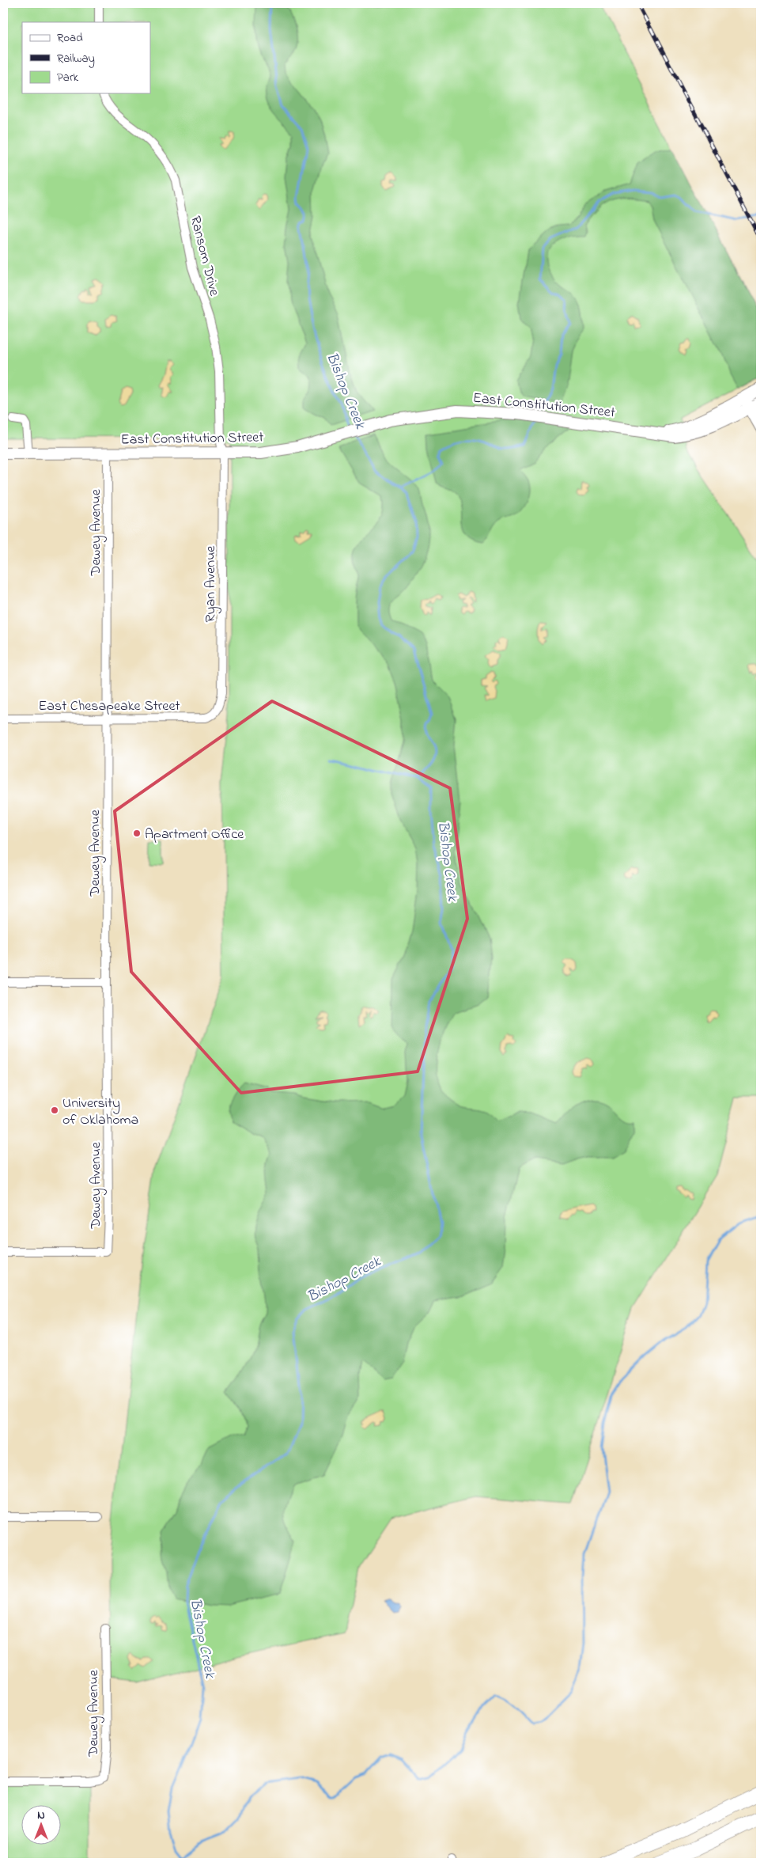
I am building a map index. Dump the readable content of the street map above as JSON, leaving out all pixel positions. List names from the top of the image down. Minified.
{"streets":{"main road":["East Constitution Street"],"street":["Ransom Drive","Dewey Avenue","Ryan Avenue","East Chesapeake Street"]},"crossings":[["Ransom Drive","East Constitution Street"],["Ransom Drive","Ryan Avenue"],["East Constitution Street","Dewey Avenue"],["East Constitution Street","Ryan Avenue"],["Dewey Avenue","East Chesapeake Street"],["Ryan Avenue","East Chesapeake Street"]],"water":["Bishop Creek"],"places":["Apartment Office","University of Oklahoma"],"legend":["Road","Railway","Park"],"north":"top"}
